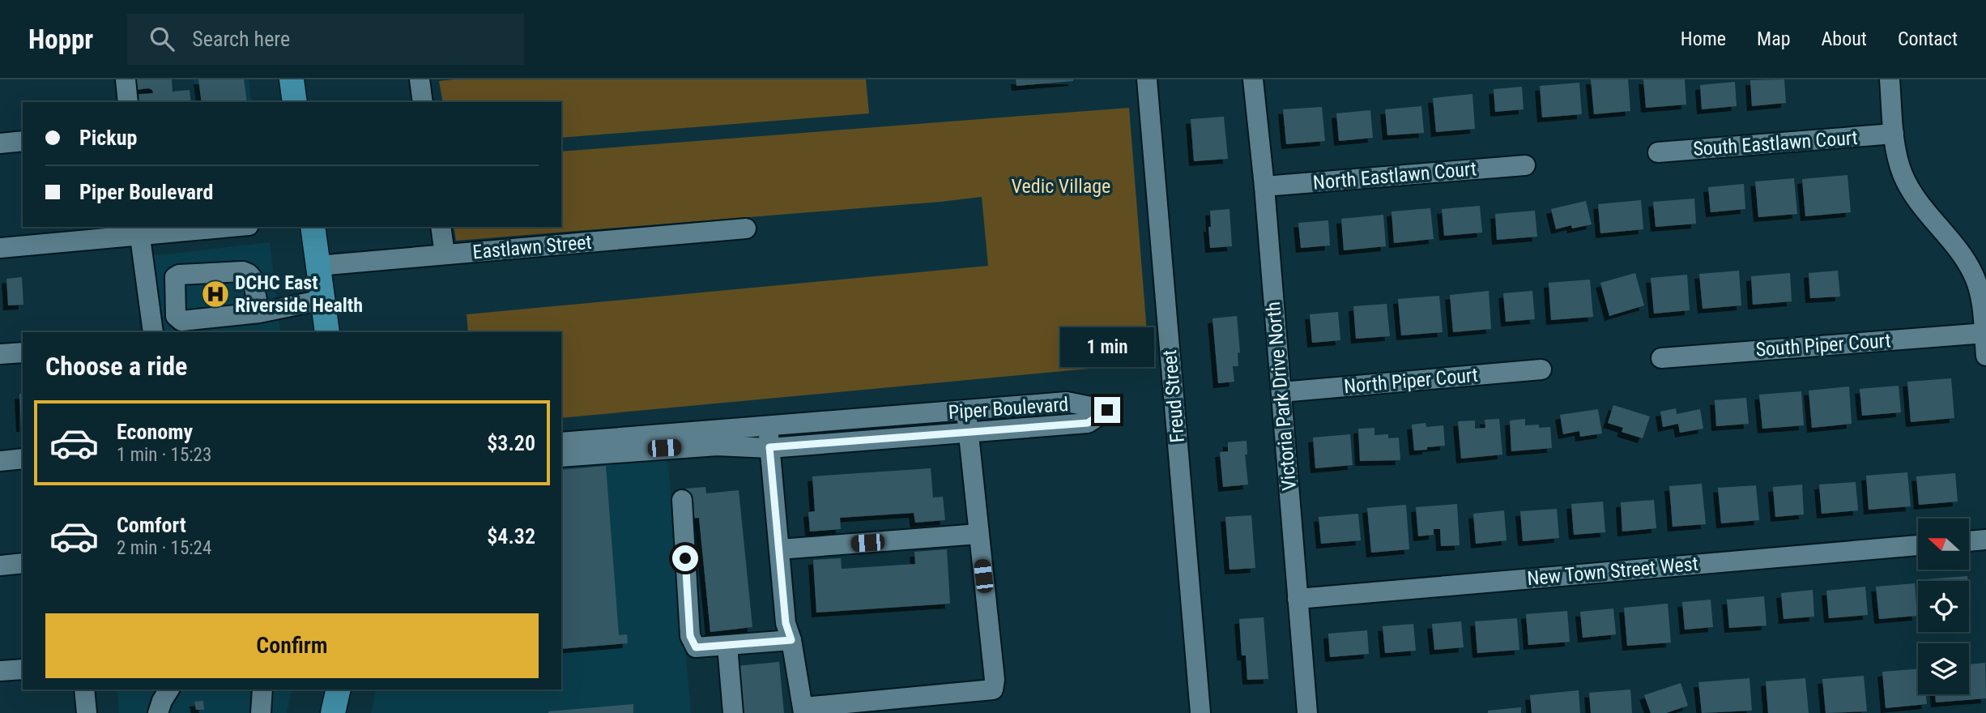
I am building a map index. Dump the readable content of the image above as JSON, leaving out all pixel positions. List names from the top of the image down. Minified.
{"streets":{"street":["South Eastlawn Court","North Eastlawn Court","Eastlawn Street","South Piper Court","North Piper Court","Freud Street","Victoria Park Drive North","Piper Boulevard","New Town Street West"]},"crossings":[["North Eastlawn Court","Victoria Park Drive North"],["North Piper Court","Victoria Park Drive North"],["Victoria Park Drive North","New Town Street West"]],"parks":["Vedic Village"],"places":{"hospital":["DCHC East Riverside Health"]},"north":"left","page":{"header":"Hoppr","search":"Search here","nav":["Home","Map","About","Contact"],"banner":["Pickup","Piper Boulevard"],"bubble":"1 min","heading":"Choose a ride","list":[{"name":"Economy","note":"1 min · 15:23","value":"$3.20"},{"name":"Comfort","note":"2 min · 15:24","value":"$4.32"}],"buttons":"Confirm"}}
